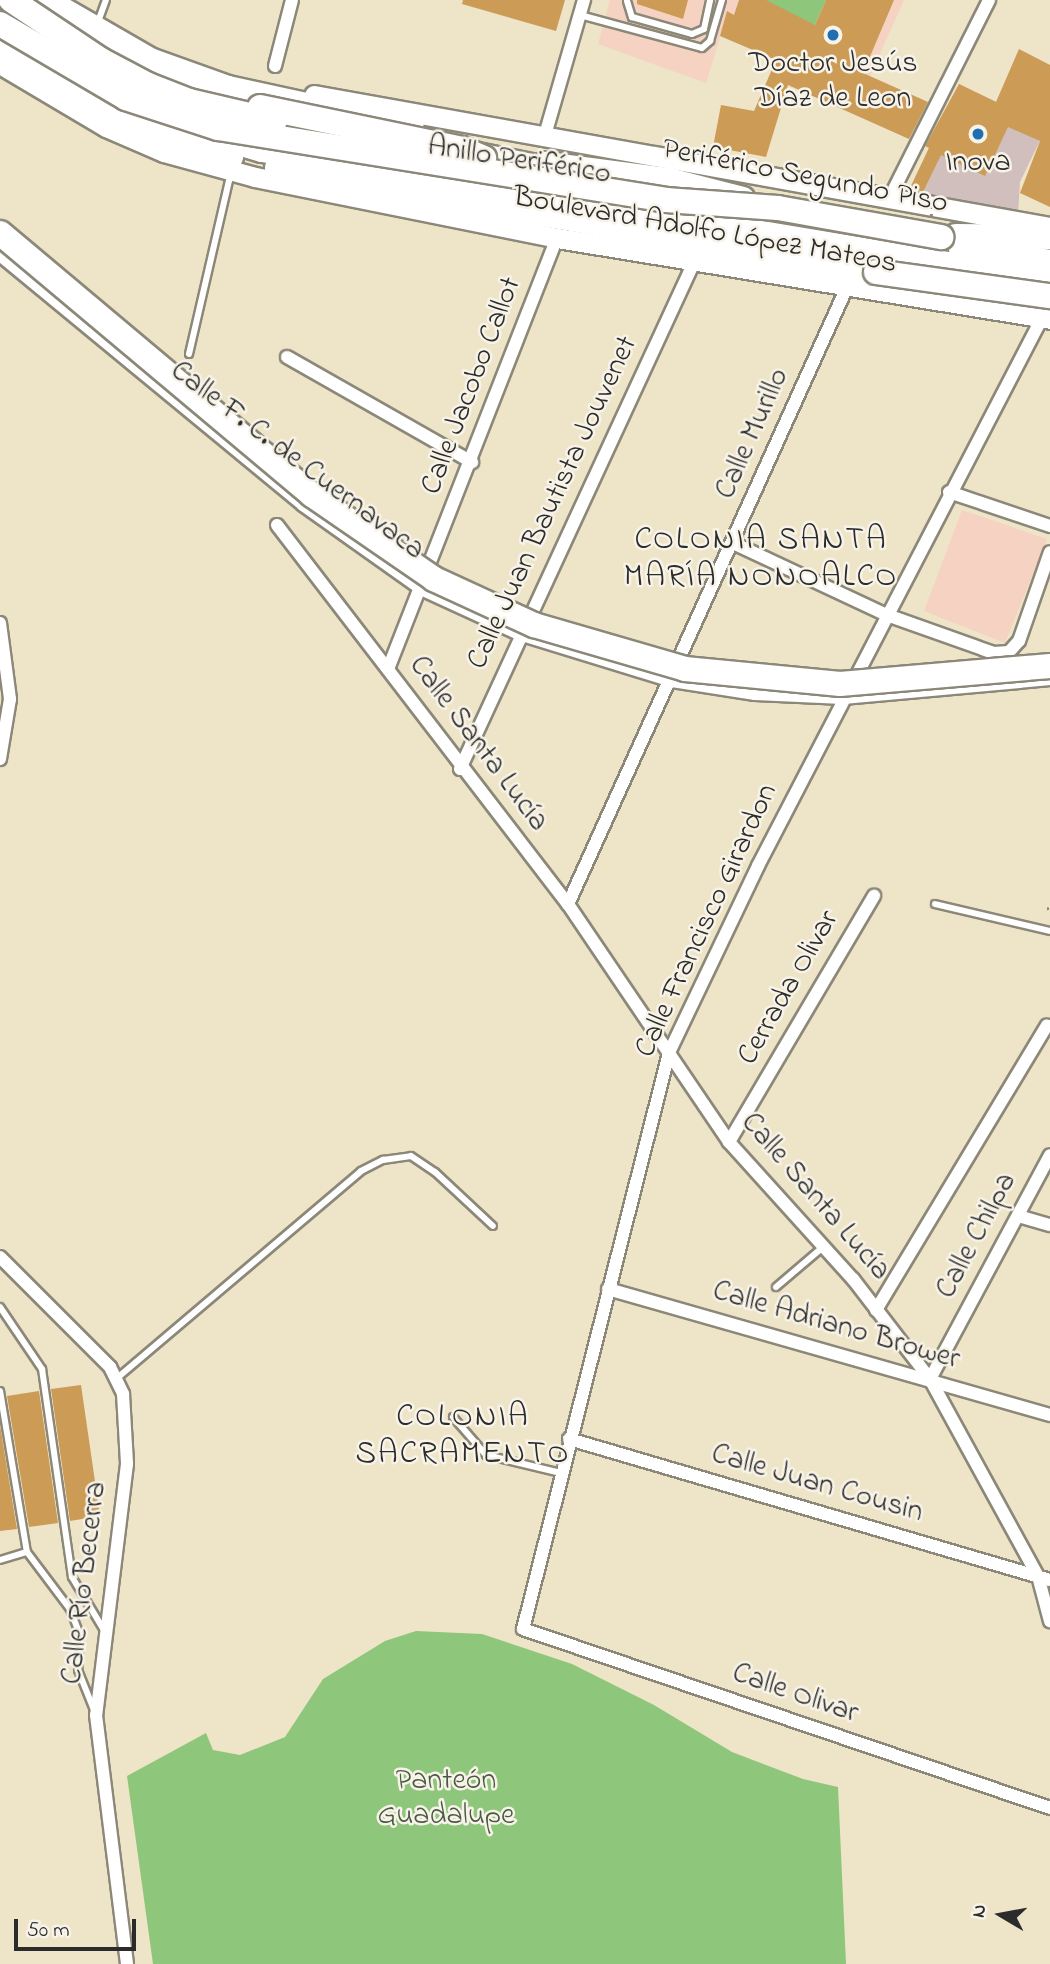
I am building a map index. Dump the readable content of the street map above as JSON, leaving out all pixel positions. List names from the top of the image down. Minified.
{"streets":{"highway":["Anillo Periférico","Periférico Segundo Piso"],"main road":["Boulevard Adolfo López Mateos"],"street":["Calle Jacobo Callot","Calle Murillo","Calle F. C. de Cuernavaca","Calle Juan Bautista Jouvenet","Calle Santa Lucía","Calle Francisco Girardon","Cerrada Olivar","Calle Chilpa","Calle Adriano Brower","Calle Juan Cousin","Calle Río Becerra","Calle Olivar"]},"crossings":[["Boulevard Adolfo López Mateos","Calle Jacobo Callot"],["Boulevard Adolfo López Mateos","Calle Murillo"],["Boulevard Adolfo López Mateos","Calle Juan Bautista Jouvenet"],["Boulevard Adolfo López Mateos","Calle Francisco Girardon"],["Calle Jacobo Callot","Calle F. C. de Cuernavaca"],["Calle Jacobo Callot","Calle Santa Lucía"],["Calle Murillo","Calle F. C. de Cuernavaca"],["Calle Murillo","Calle Santa Lucía"],["Calle F. C. de Cuernavaca","Calle Juan Bautista Jouvenet"],["Calle F. C. de Cuernavaca","Calle Francisco Girardon"],["Calle Juan Bautista Jouvenet","Calle Santa Lucía"],["Calle Santa Lucía","Calle Francisco Girardon"],["Calle Santa Lucía","Cerrada Olivar"],["Calle Santa Lucía","Calle Chilpa"],["Calle Santa Lucía","Calle Adriano Brower"],["Calle Santa Lucía","Calle Juan Cousin"],["Calle Francisco Girardon","Calle Adriano Brower"],["Calle Francisco Girardon","Calle Juan Cousin"],["Calle Francisco Girardon","Calle Olivar"],["Calle Chilpa","Calle Adriano Brower"]],"districts":["COLONIA SANTA MARÍA NONOALCO","COLONIA SACRAMENTO"],"parks":["Panteón Guadalupe"],"places":["Doctor Jesús Díaz de Leon","Inova"],"scale_bar":"50 m","north":"left"}
